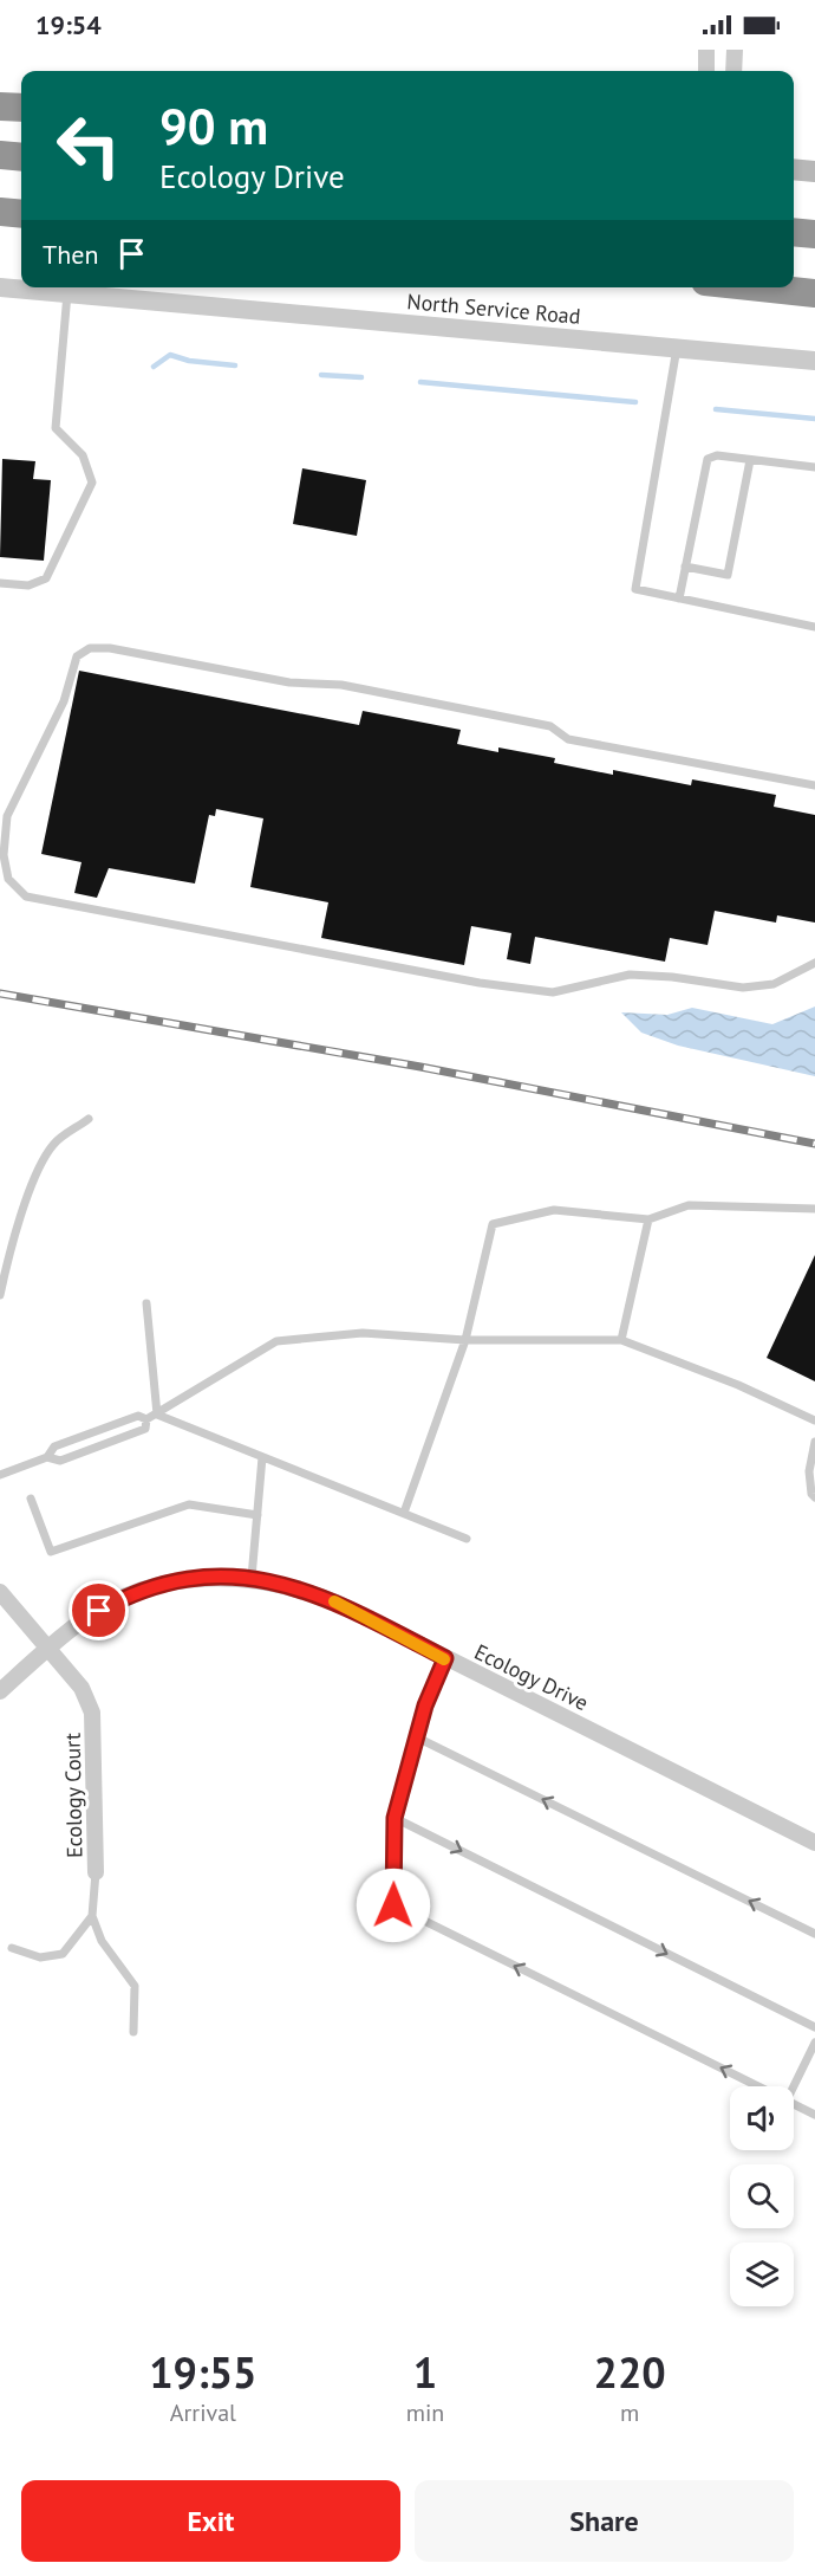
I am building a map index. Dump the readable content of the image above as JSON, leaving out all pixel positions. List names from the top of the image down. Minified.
{"streets":{"street":["North Service Road","Ecology Drive","Ecology Court"]},"crossings":[["Ecology Drive","Ecology Court"]],"page":{"status":"19:54","turn":["90 m","Ecology Drive"],"then":"Then","eta":["19:55","Arrival","1","min","220","m"],"buttons":["Exit","Share"]}}
